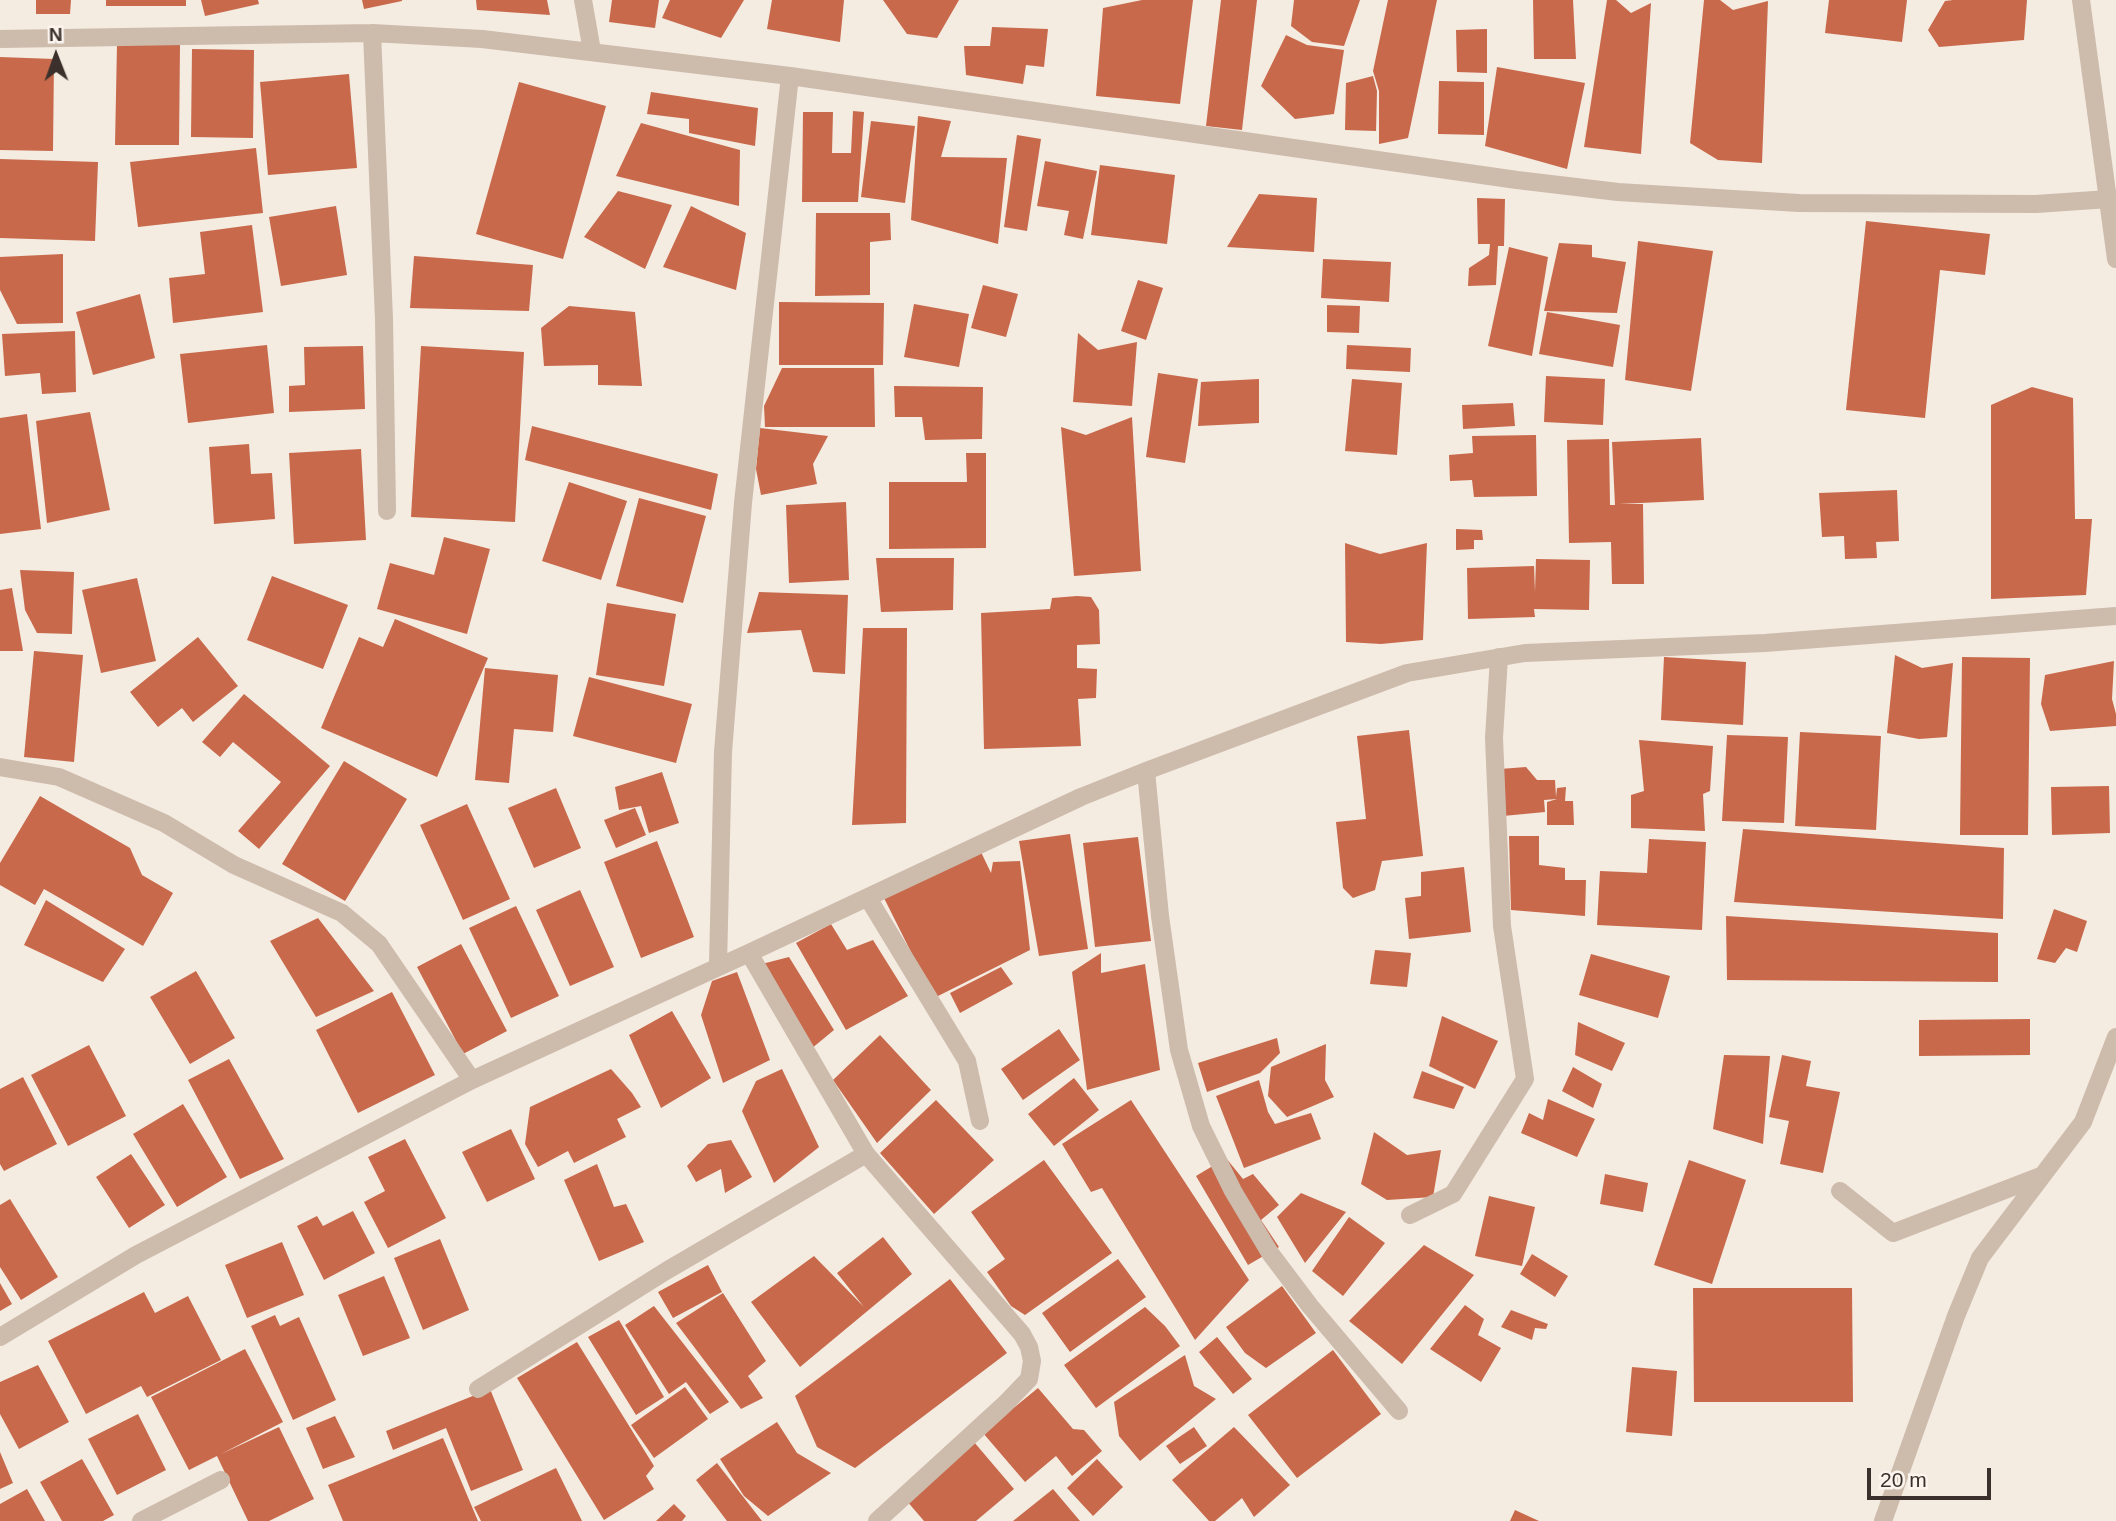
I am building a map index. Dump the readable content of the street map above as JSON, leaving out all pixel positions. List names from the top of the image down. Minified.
{"scale_bar":"20 m","north":"top"}
